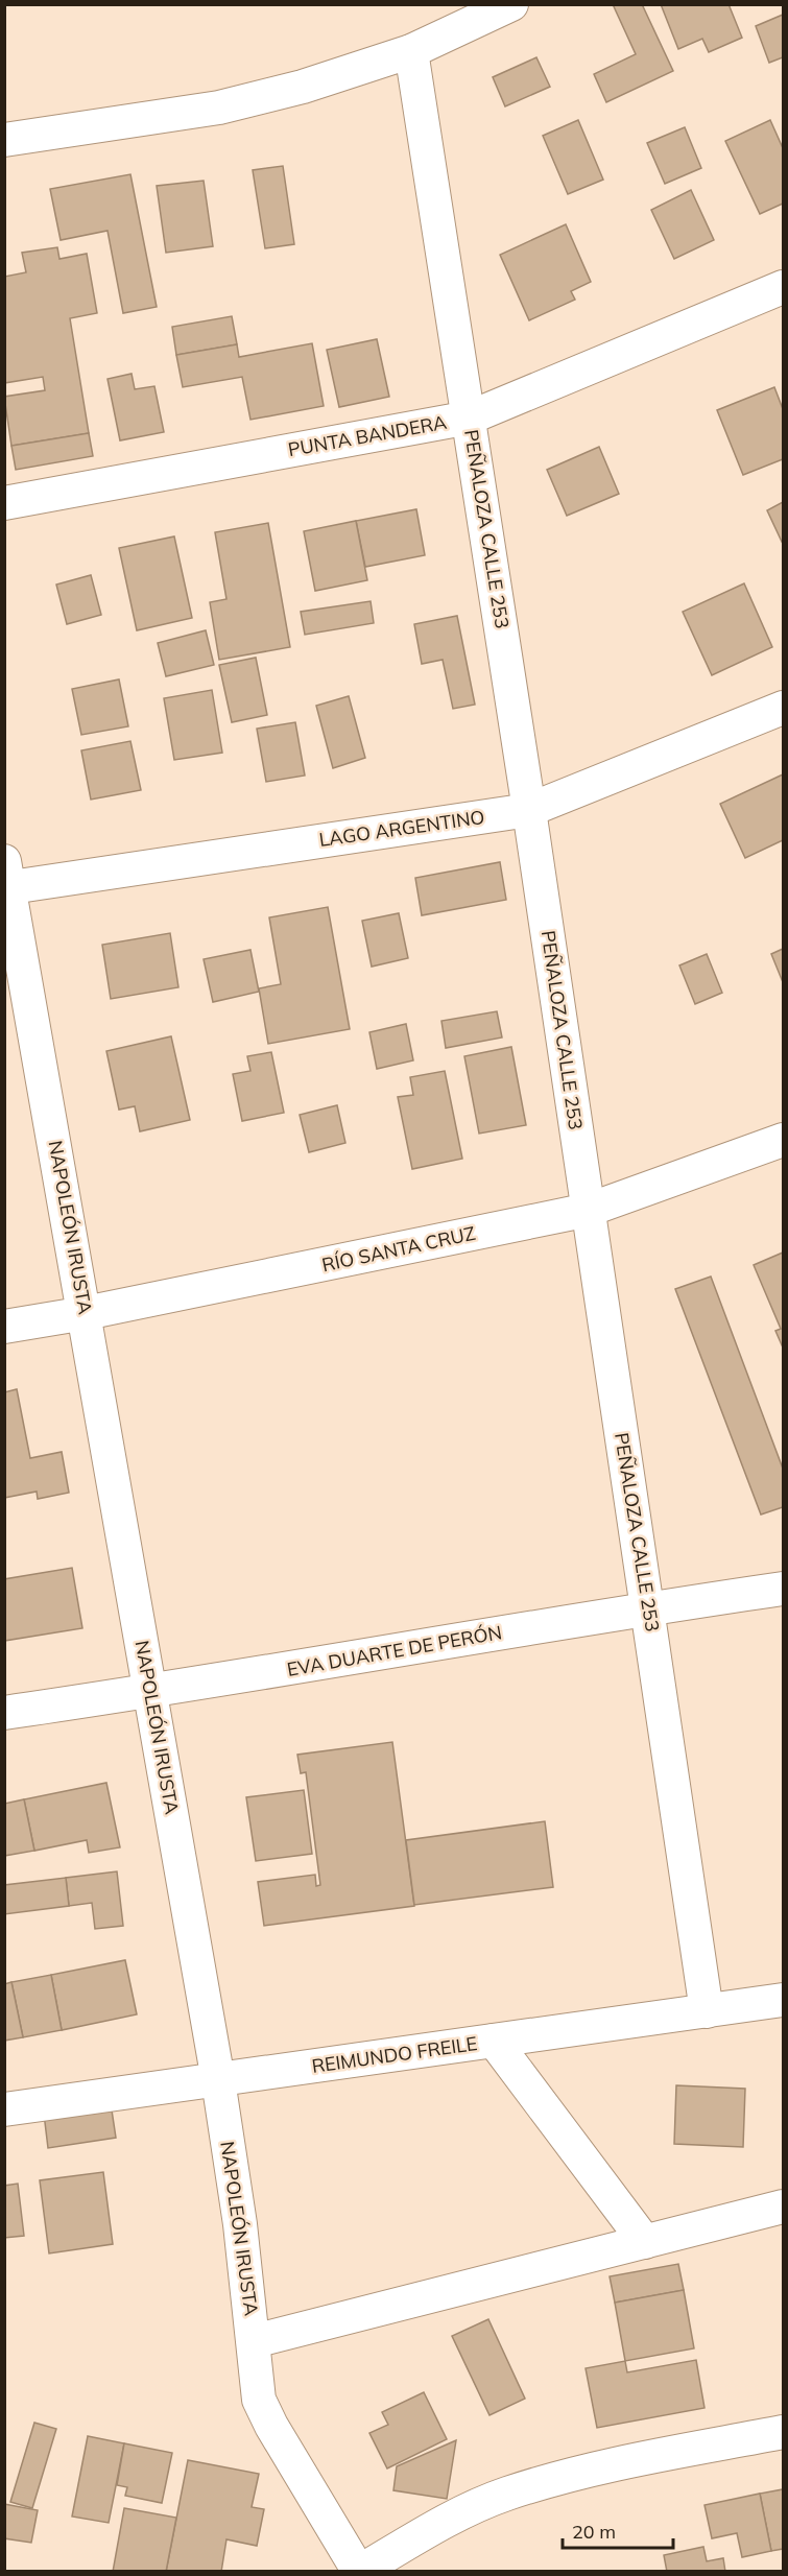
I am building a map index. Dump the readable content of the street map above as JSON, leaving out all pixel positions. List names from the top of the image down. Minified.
{"streets":{"street":["PUNTA BANDERA","PEÑALOZA CALLE 253","LAGO ARGENTINO","NAPOLEÓN IRUSTA","RÍO SANTA CRUZ","EVA DUARTE DE PERÓN","REIMUNDO FREILE"]},"crossings":[["PUNTA BANDERA","PEÑALOZA CALLE 253"],["PEÑALOZA CALLE 253","LAGO ARGENTINO"],["PEÑALOZA CALLE 253","RÍO SANTA CRUZ"],["PEÑALOZA CALLE 253","EVA DUARTE DE PERÓN"],["PEÑALOZA CALLE 253","REIMUNDO FREILE"],["LAGO ARGENTINO","NAPOLEÓN IRUSTA"],["NAPOLEÓN IRUSTA","RÍO SANTA CRUZ"],["NAPOLEÓN IRUSTA","EVA DUARTE DE PERÓN"],["NAPOLEÓN IRUSTA","REIMUNDO FREILE"]],"scale_bar":"20 m"}
